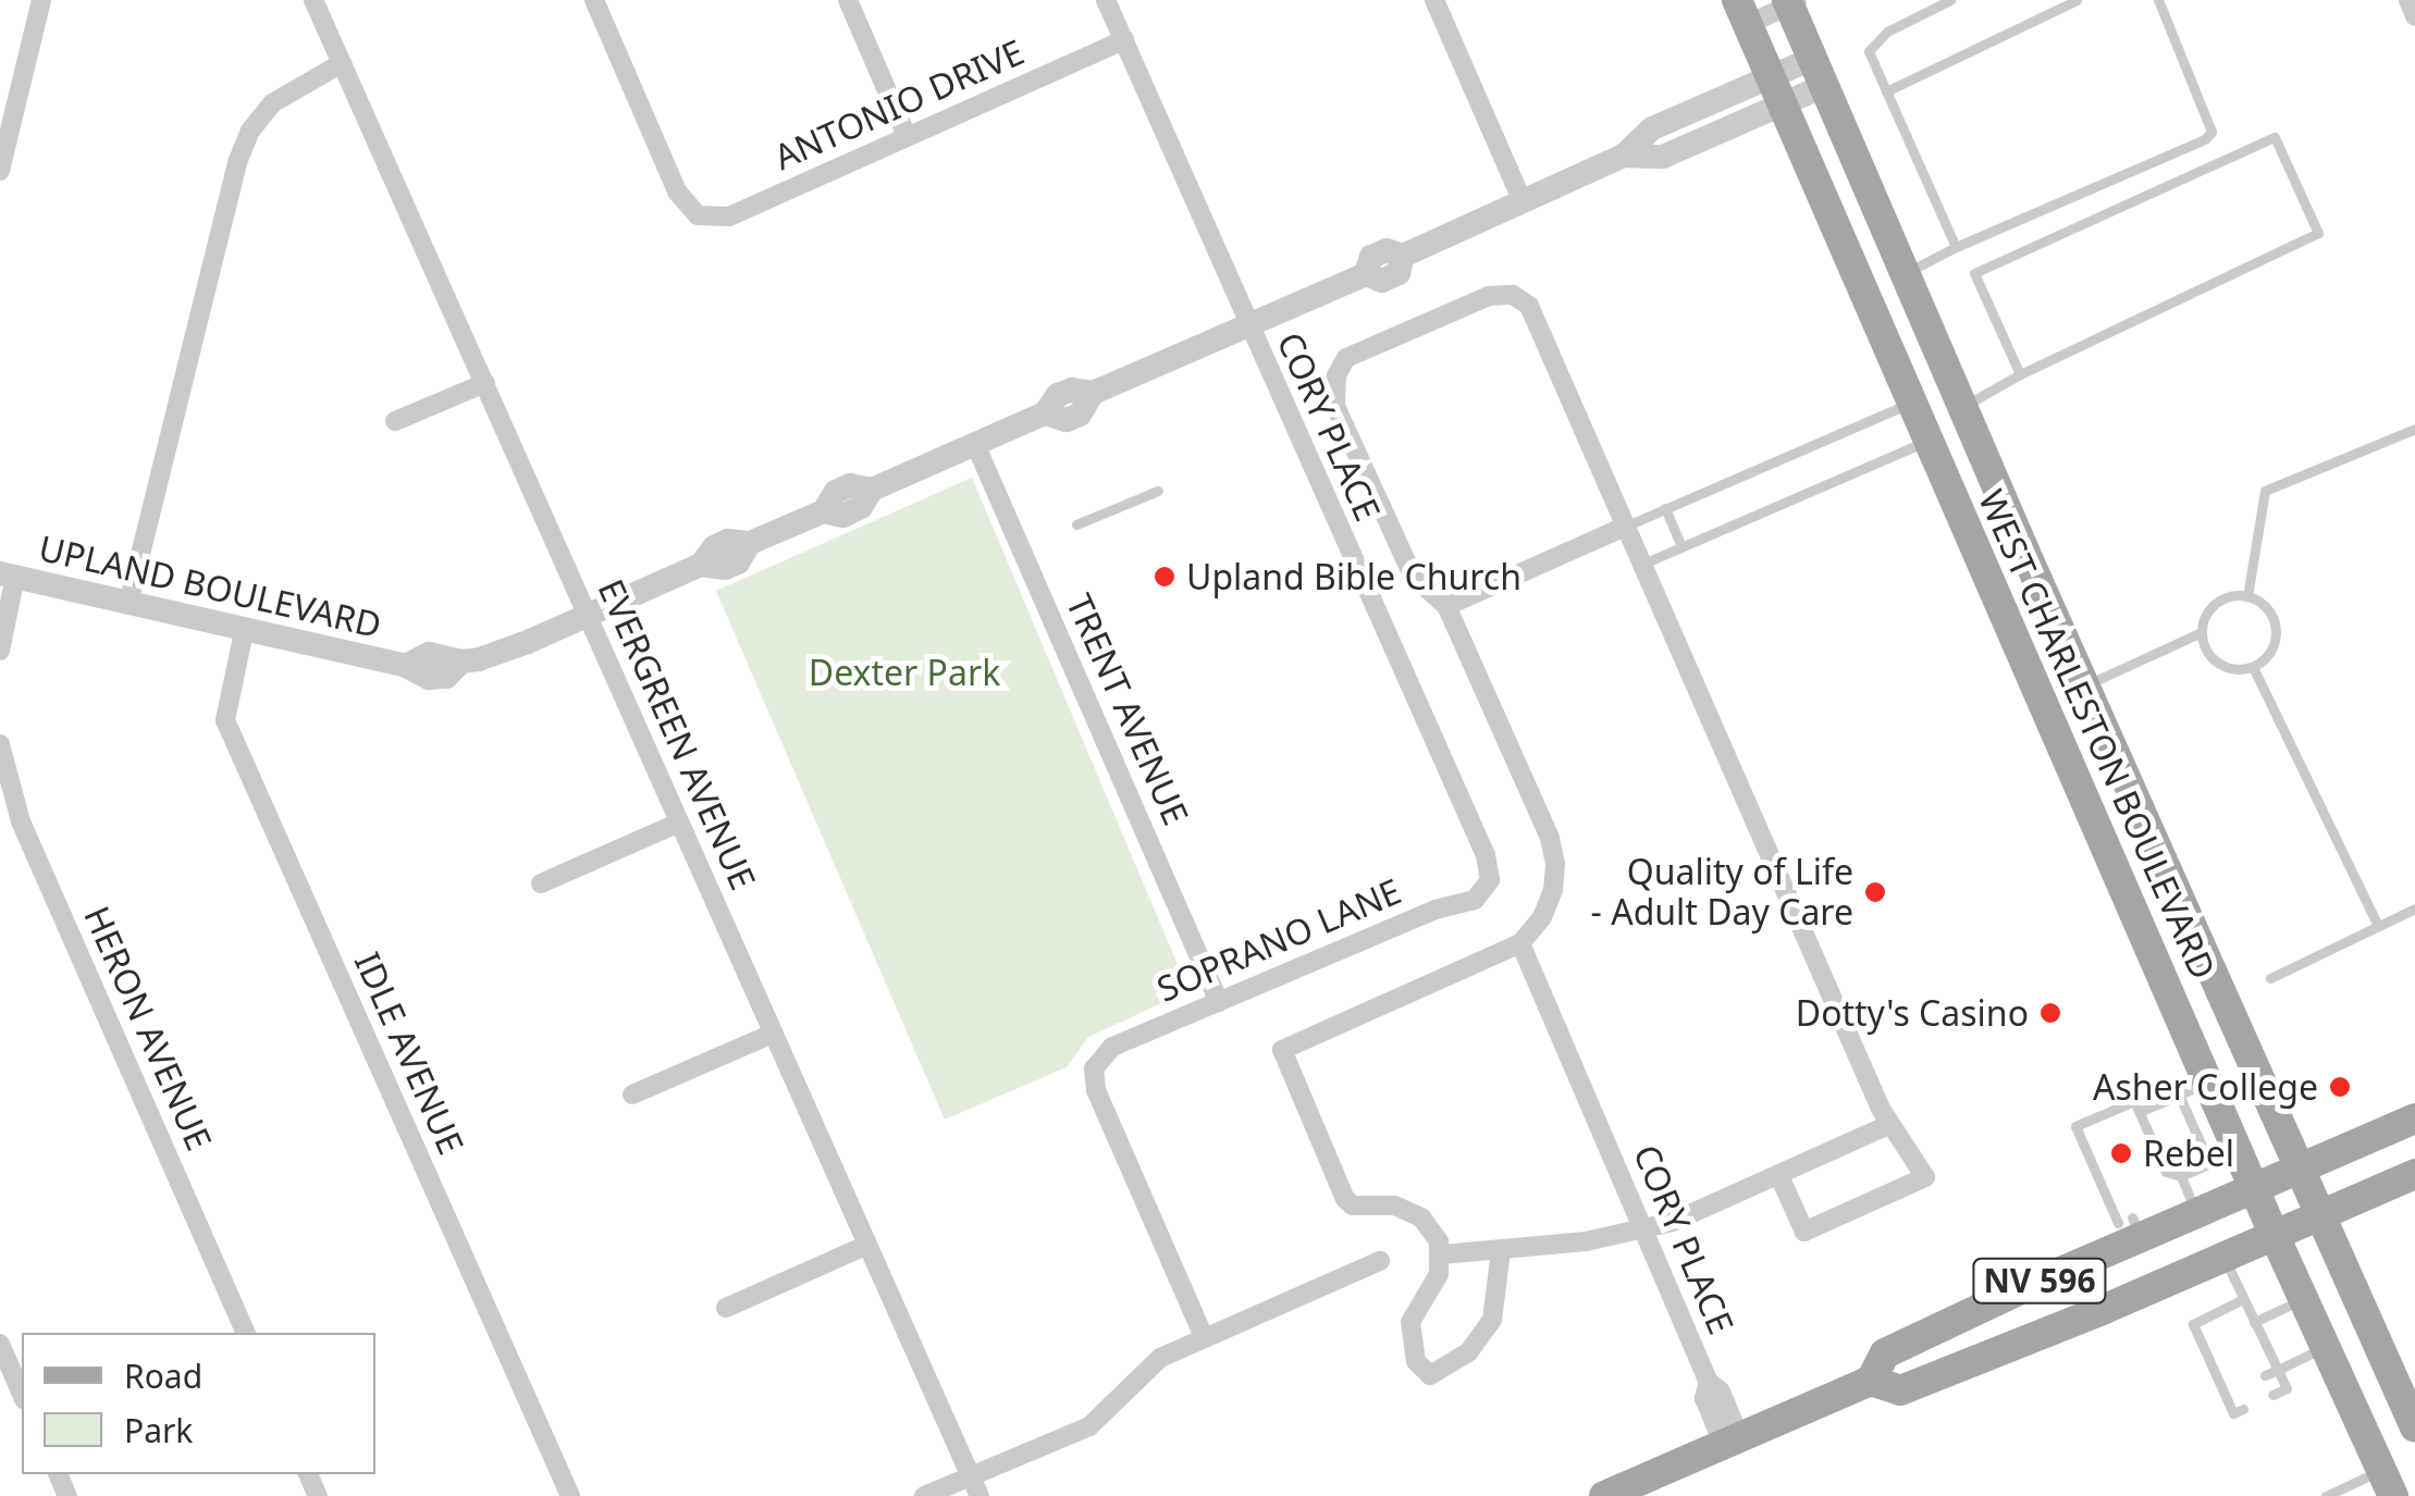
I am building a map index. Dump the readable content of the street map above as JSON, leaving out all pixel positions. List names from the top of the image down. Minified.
{"streets":{"main road":["WEST CHARLESTON BOULEVARD","NV 596"],"street":["ANTONIO DRIVE","CORY PLACE","UPLAND BOULEVARD","TRENT AVENUE","EVERGREEN AVENUE","SOPRANO LANE","HERON AVENUE","IDLE AVENUE"]},"crossings":[["ANTONIO DRIVE","CORY PLACE"],["CORY PLACE","UPLAND BOULEVARD"],["CORY PLACE","SOPRANO LANE"],["CORY PLACE","NV 596"],["UPLAND BOULEVARD","TRENT AVENUE"],["UPLAND BOULEVARD","EVERGREEN AVENUE"],["UPLAND BOULEVARD","WEST CHARLESTON BOULEVARD"],["UPLAND BOULEVARD","IDLE AVENUE"],["TRENT AVENUE","SOPRANO LANE"],["WEST CHARLESTON BOULEVARD","NV 596"]],"parks":["Dexter Park"],"places":["Upland Bible Church","Quality of Life - Adult Day Care","Dotty's Casino","Asher College","Rebel"],"legend":["Road","Park"]}
